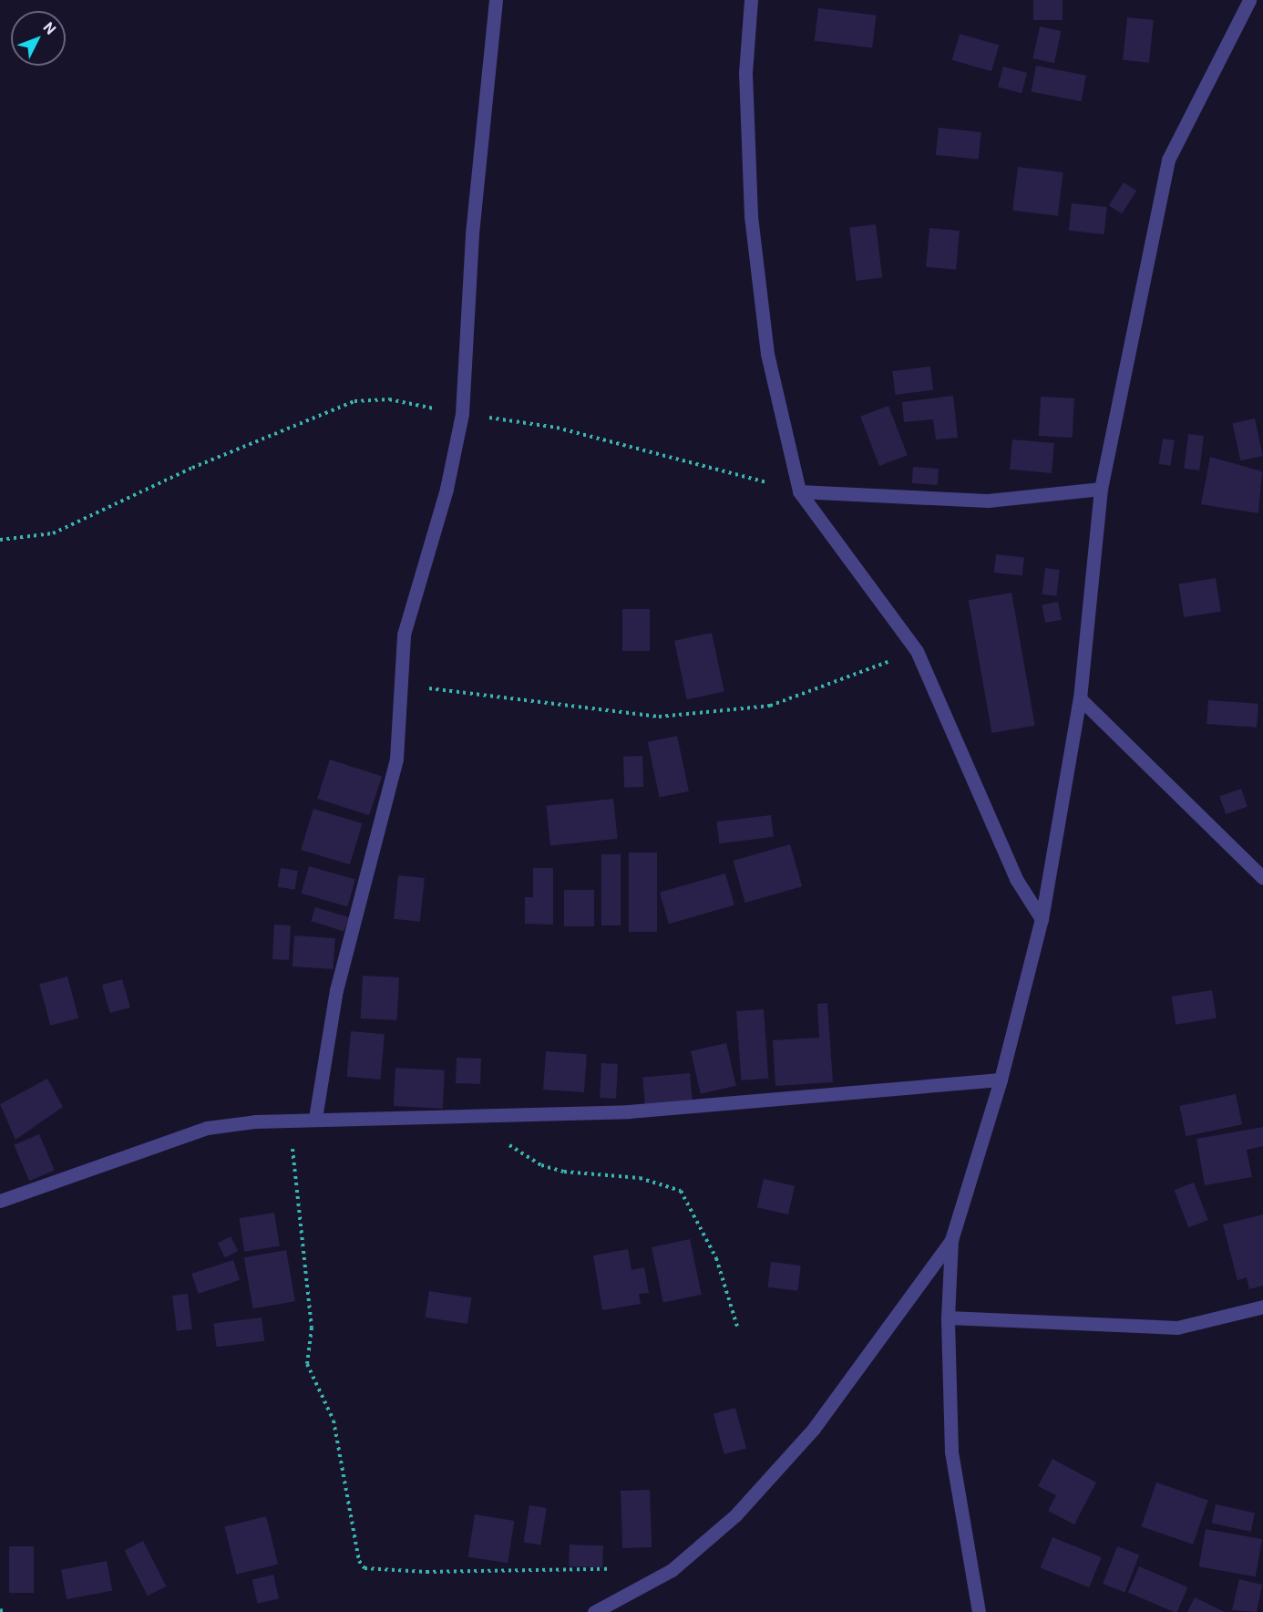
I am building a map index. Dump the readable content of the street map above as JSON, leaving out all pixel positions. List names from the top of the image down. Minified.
{"north":"top right"}
